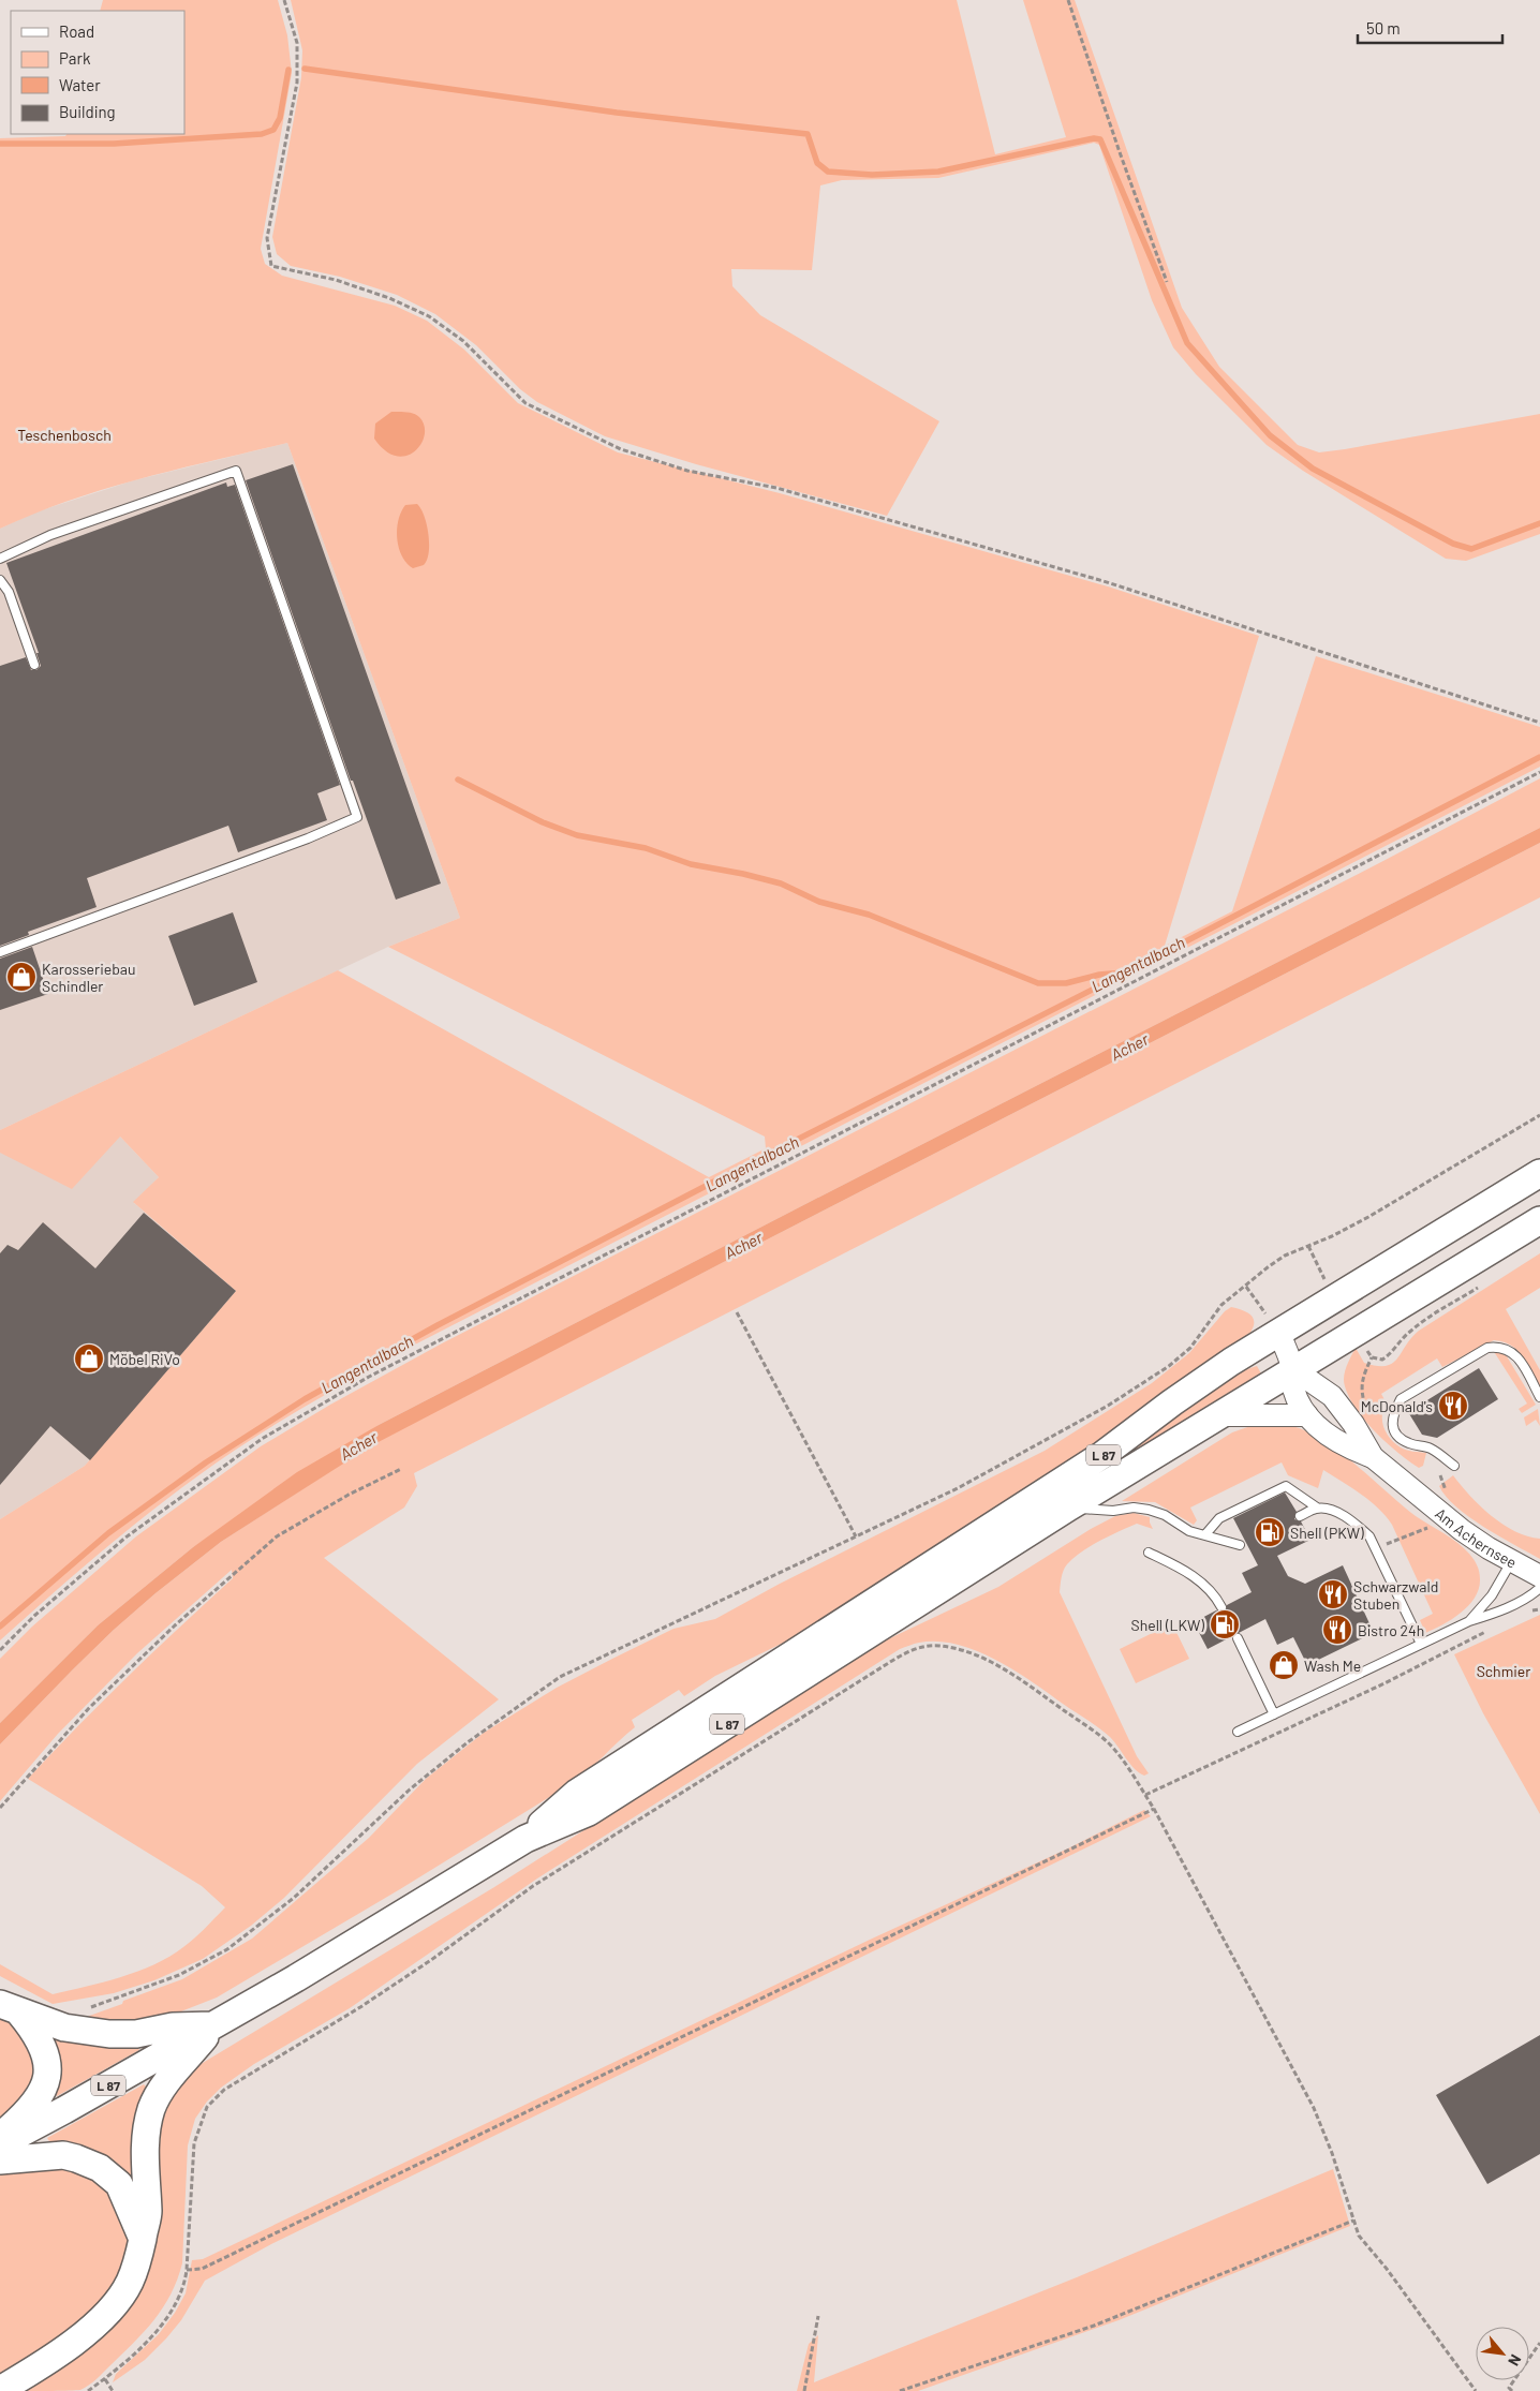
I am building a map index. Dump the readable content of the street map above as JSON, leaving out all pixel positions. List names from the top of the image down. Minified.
{"streets":{"main road":["L 87"],"street":["Am Achernsee"]},"water":["Langentalbach","Acher"],"parks":["Teschenbosch","Schmier"],"places":{"shop":["Karosseriebau Schindler","Möbel RiVo","Wash Me"],"restaurant":["McDonald's","Schwarzwald Stuben","Bistro 24h"],"fuel station":["Shell (PKW)","Shell (LKW)"]},"legend":["Road","Park","Water","Building"],"scale_bar":"50 m","north":"bottom right"}
